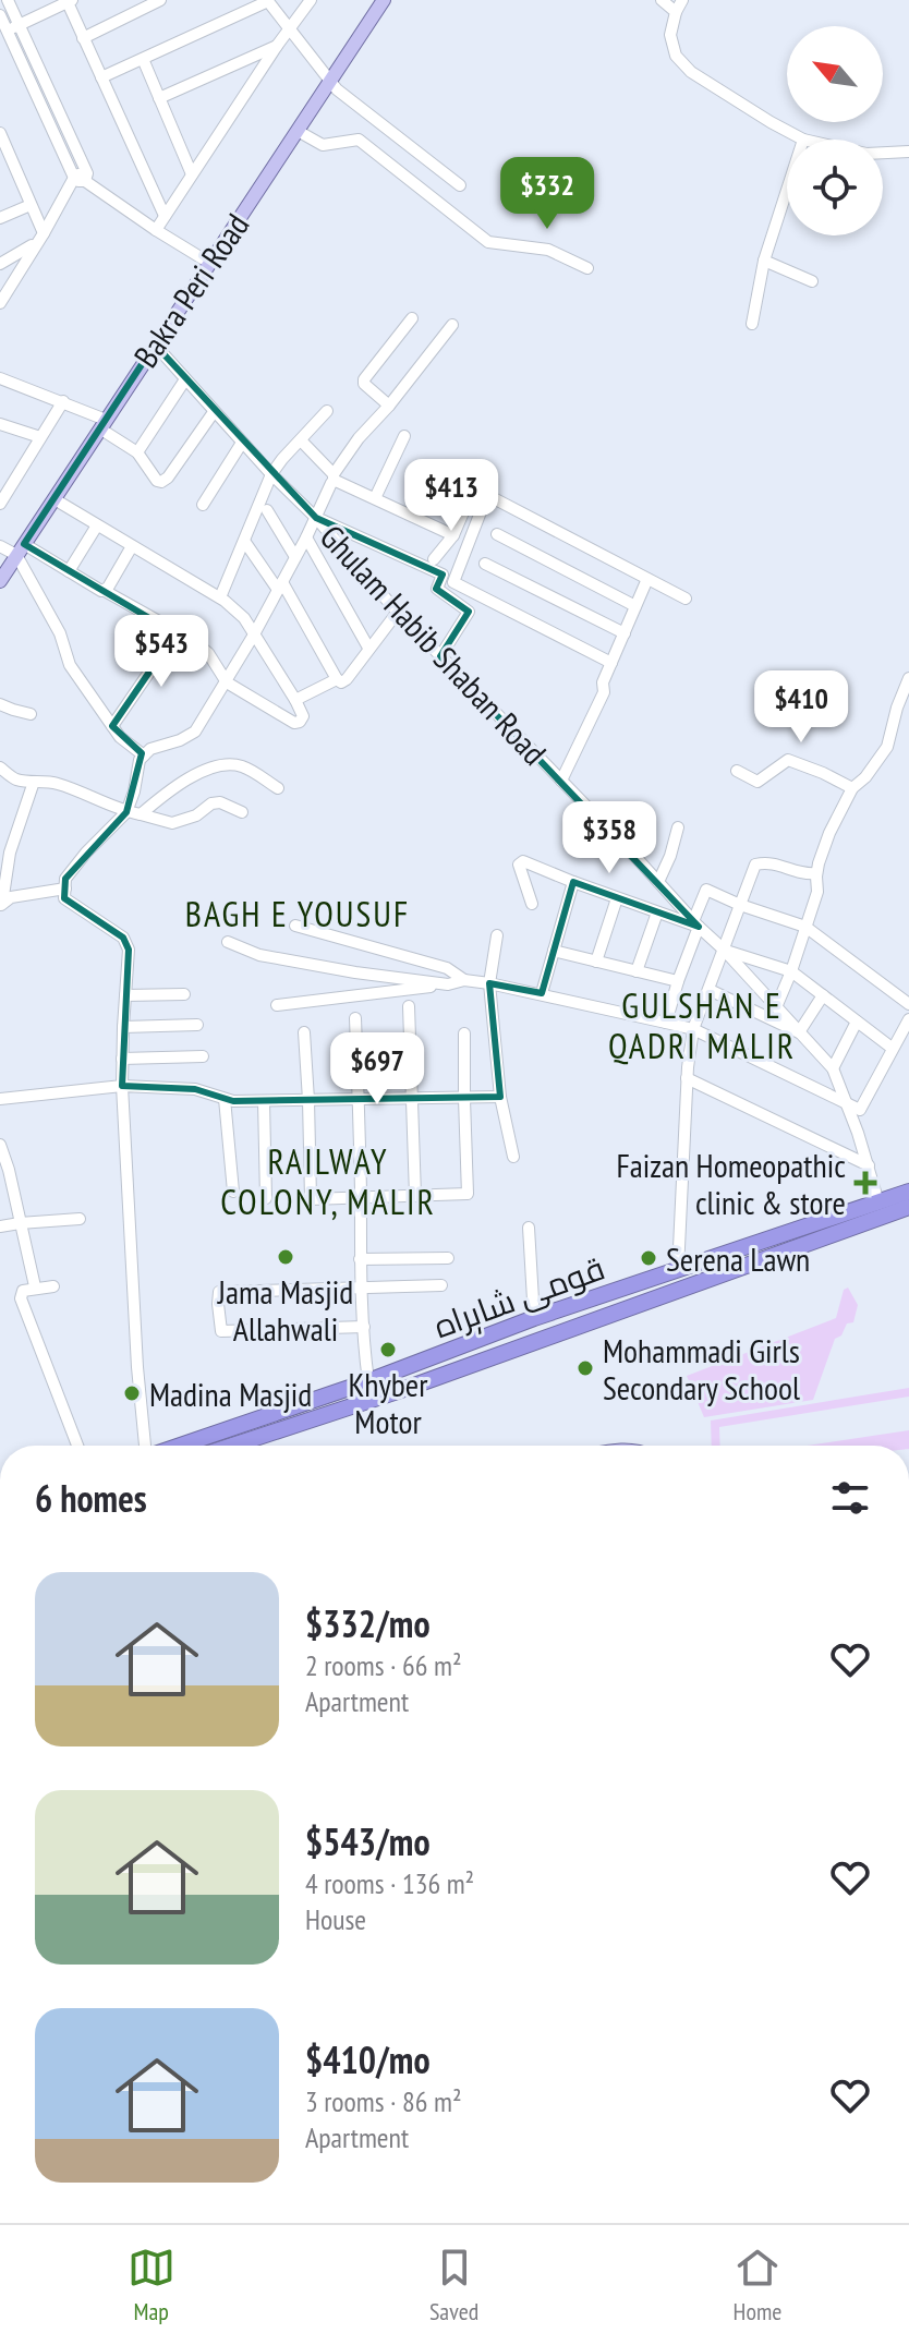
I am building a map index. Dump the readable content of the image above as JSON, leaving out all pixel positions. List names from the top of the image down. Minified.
{"streets":{"highway":["قومی شاہراہ"],"main road":["Bakra Peri Road"],"street":["Ghulam Habib Shaban Road"]},"crossings":[["Bakra Peri Road","Ghulam Habib Shaban Road"],["Ghulam Habib Shaban Road","قومی شاہراہ"]],"districts":["BAGH E YOUSUF","GULSHAN E QADRI MALIR","RAILWAY COLONY, MALIR"],"places":{"health":["Faizan Homeopathic clinic & store"],"other":["Jama Masjid Allahwali","Serena Lawn","Khyber Motor","Mohammadi Girls Secondary School","Madina Masjid"]},"north":"top left","page":{"price":["$332","$413","$543","$410","$358","$697"],"heading":"6 homes","list":[{"name":"$332/mo","note":"2 rooms · 66 m² · Apartment"},{"name":"$543/mo","note":"4 rooms · 136 m² · House"},{"name":"$410/mo","note":"3 rooms · 86 m² · Apartment"}],"tabs":["Map","Saved","Home"]}}
